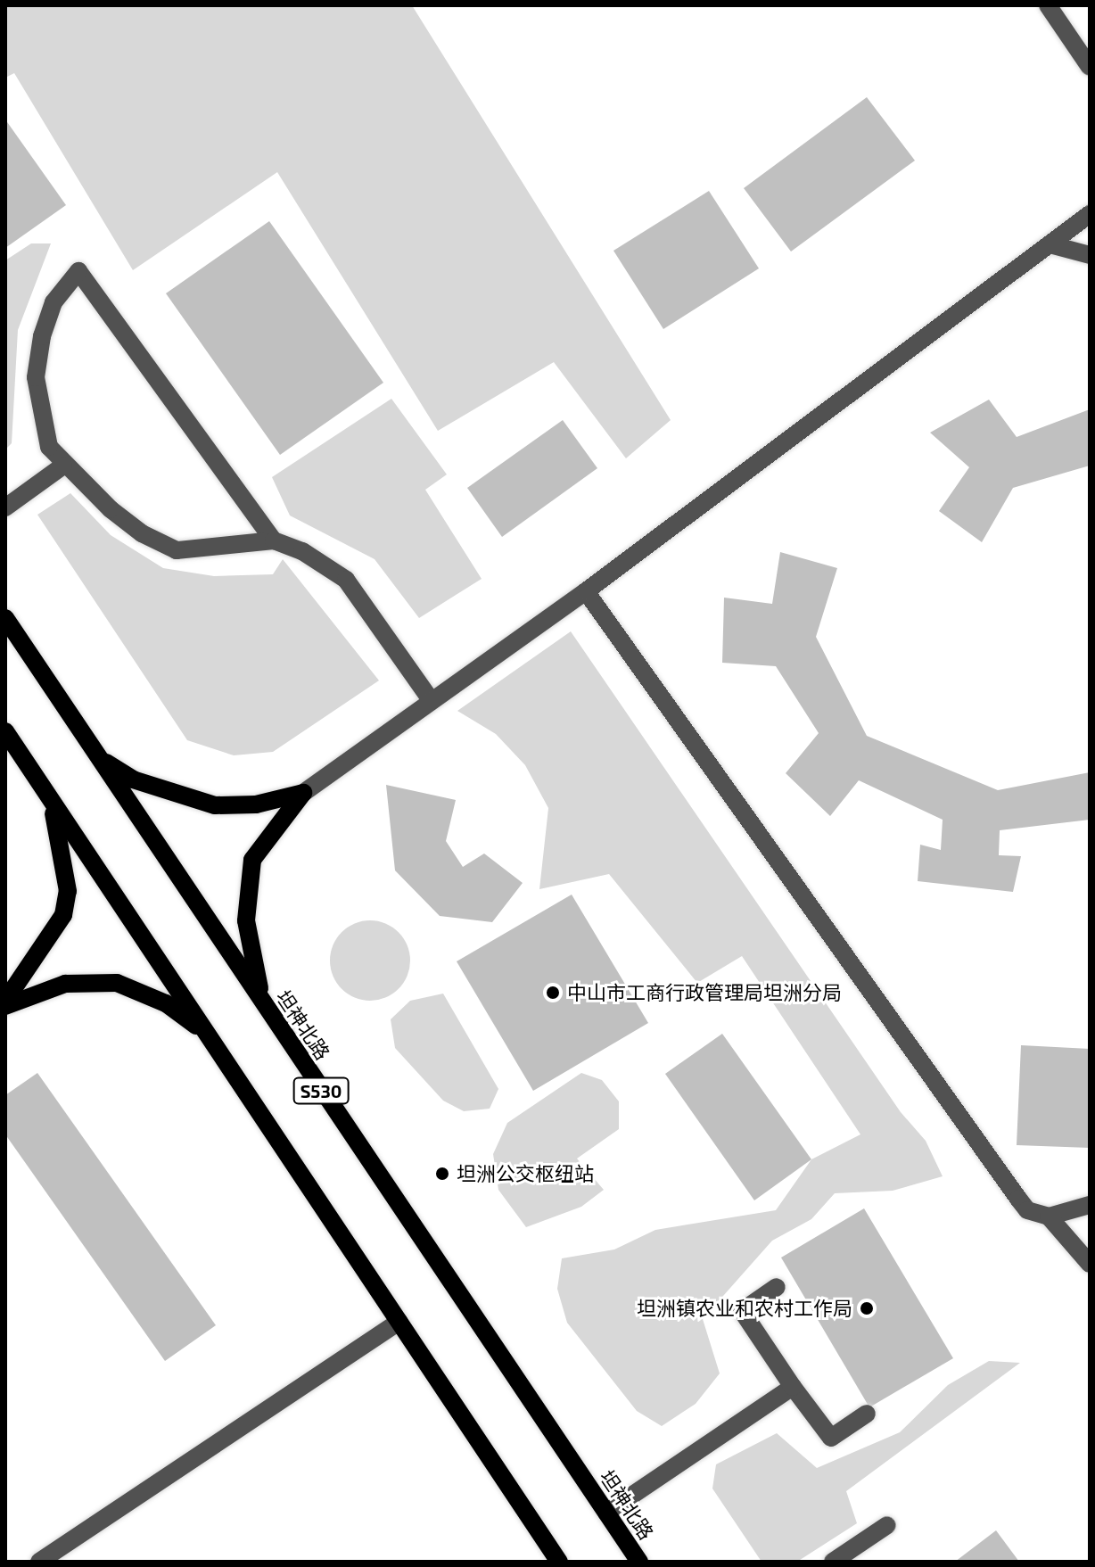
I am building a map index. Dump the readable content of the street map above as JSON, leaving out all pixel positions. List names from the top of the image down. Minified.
{"streets":{"main road":["坦神北路","S530"]},"places":["中山市工商行政管理局坦洲分局","坦洲公交枢纽站","坦洲镇农业和农村工作局"]}
